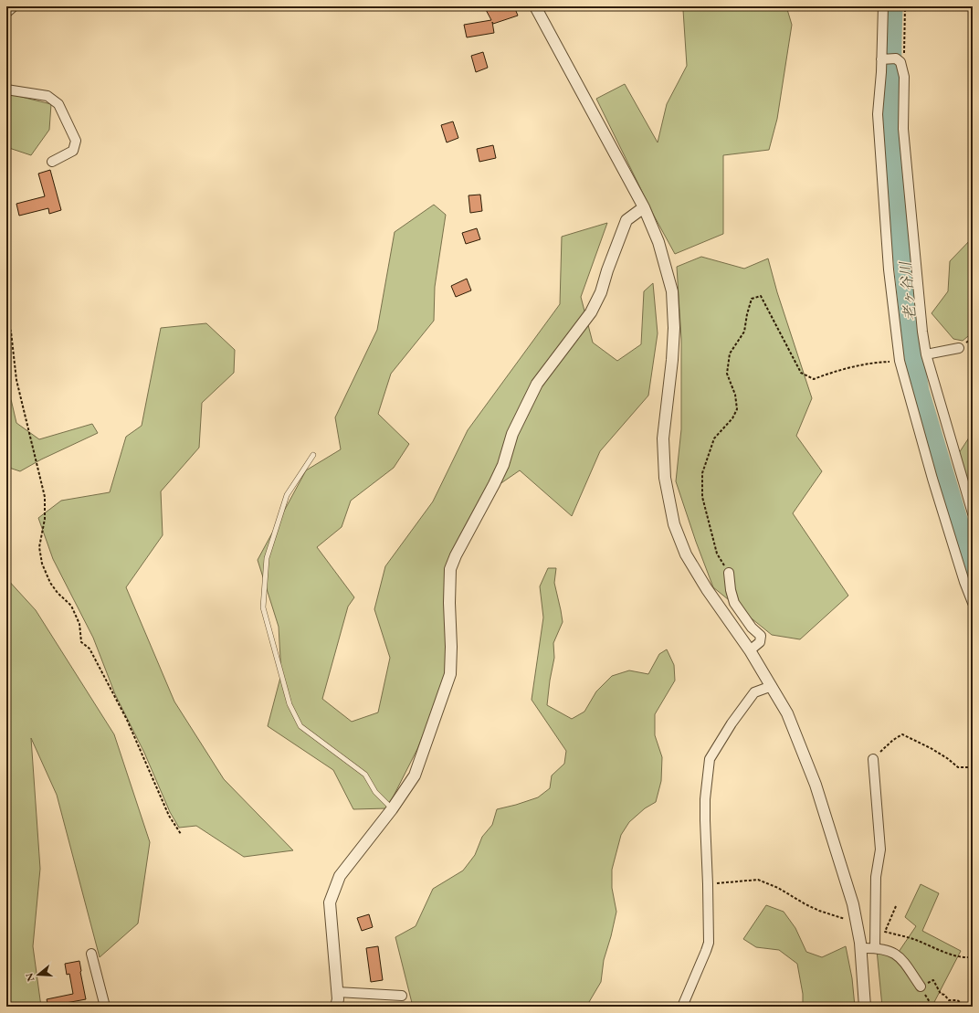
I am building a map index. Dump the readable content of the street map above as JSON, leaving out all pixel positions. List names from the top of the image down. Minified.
{"water":["老ヶ谷川"],"north":"left"}
